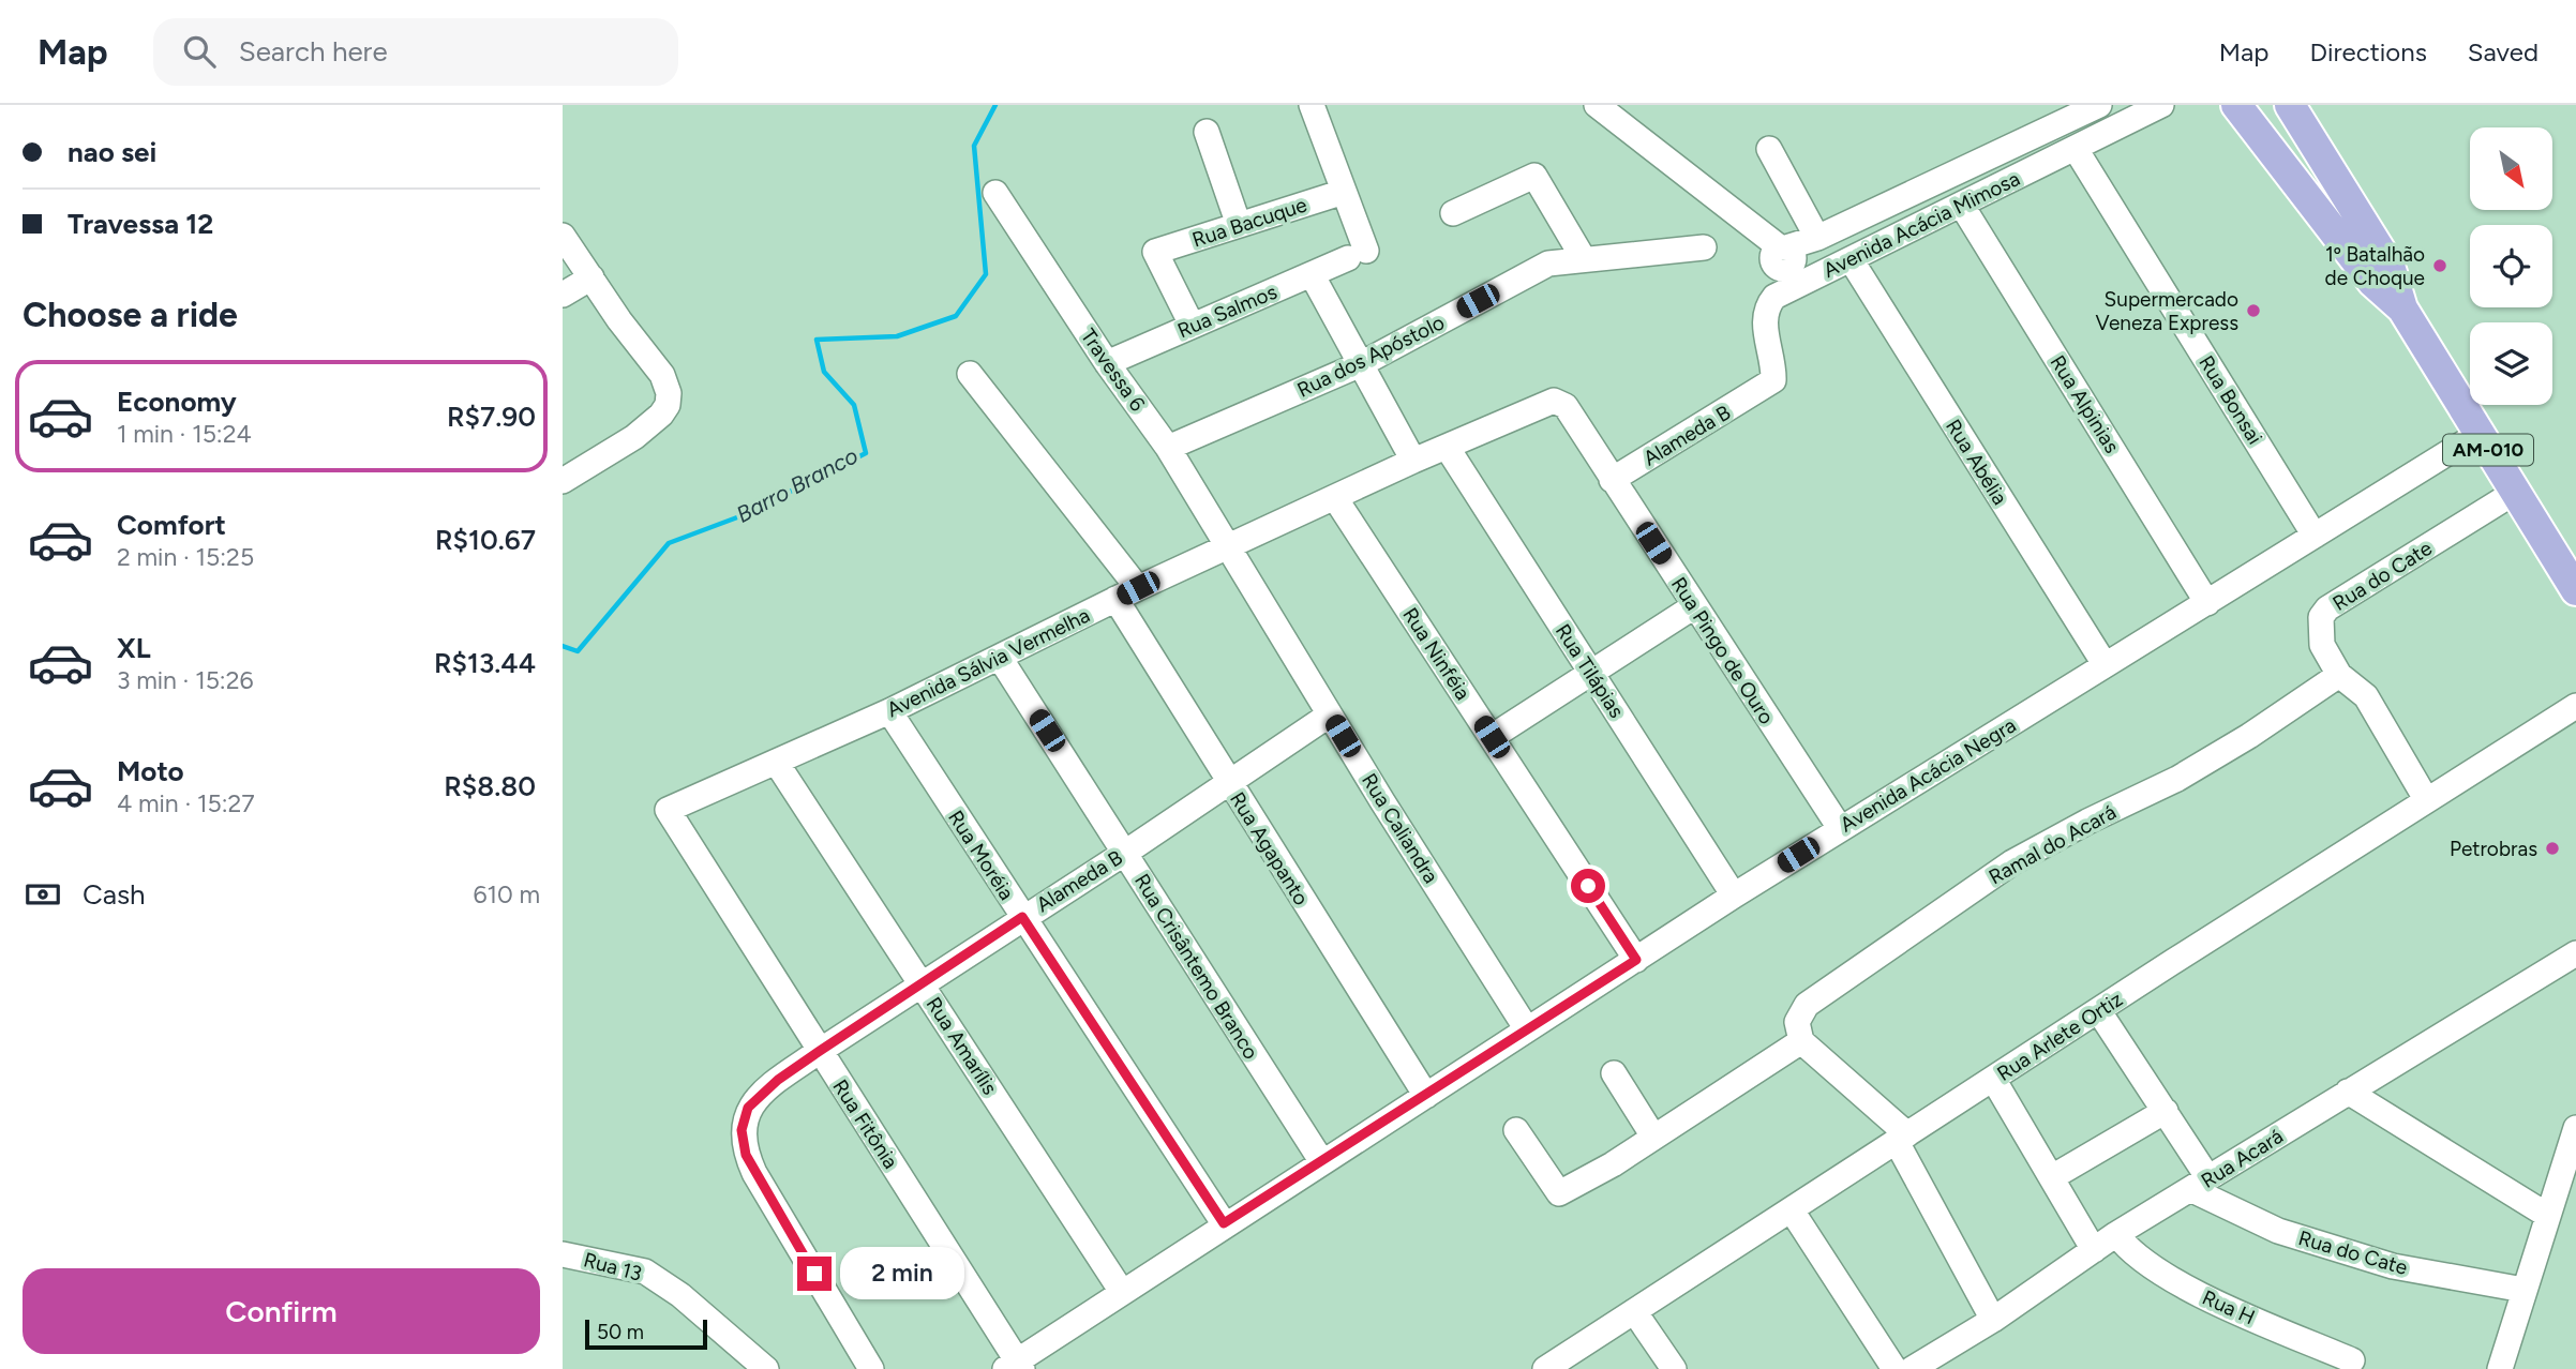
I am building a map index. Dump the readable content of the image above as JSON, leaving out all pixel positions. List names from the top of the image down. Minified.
{"streets":{"main road":["AM-010"],"street":["Rua Bacuque","Avenida Acácia Mimosa","Rua Salmos","Rua dos Apóstolo","Travessa 6","Rua Bonsai","Rua Alpinias","Alameda B","Rua Abélia","Rua do Cate","Rua Pingo de Ouro","Rua Ninféia","Avenida Sálvia Vermelha","Rua Tilápias","Avenida Acácia Negra","Rua Caliandra","Ramal do Acará","Rua Agapanto","Rua Moréia","Rua Crisântemo Branco","Rua Arlete Ortiz","Rua Amarílis","Rua Fitônia","Rua Acará","Rua 13","Rua H"]},"crossings":[["Rua Bacuque","Rua Salmos"],["Avenida Acácia Mimosa","Rua Bonsai"],["Avenida Acácia Mimosa","Rua Alpinias"],["Avenida Acácia Mimosa","Alameda B"],["Avenida Acácia Mimosa","Rua Abélia"],["Rua Salmos","Travessa 6"],["Rua dos Apóstolo","Travessa 6"],["Travessa 6","Avenida Sálvia Vermelha"],["Travessa 6","Rua Caliandra"],["Rua Bonsai","Avenida Acácia Negra"],["Rua Alpinias","Avenida Acácia Negra"],["Alameda B","Rua Pingo de Ouro"],["Alameda B","Rua Caliandra"],["Alameda B","Rua Agapanto"],["Alameda B","Rua Moréia"],["Alameda B","Rua Crisântemo Branco"],["Alameda B","Rua Amarílis"],["Alameda B","Rua Fitônia"],["AM-010","Rua do Cate"],["AM-010","Avenida Acácia Negra"],["Rua Abélia","Avenida Acácia Negra"],["Rua do Cate","Ramal do Acará"],["Rua do Cate","Rua Arlete Ortiz"],["Rua do Cate","Rua Acará"],["Rua Pingo de Ouro","Avenida Sálvia Vermelha"],["Rua Pingo de Ouro","Avenida Acácia Negra"],["Rua Ninféia","Avenida Sálvia Vermelha"],["Rua Ninféia","Avenida Acácia Negra"],["Avenida Sálvia Vermelha","Rua Tilápias"],["Avenida Sálvia Vermelha","Rua Caliandra"],["Avenida Sálvia Vermelha","Rua Agapanto"],["Avenida Sálvia Vermelha","Rua Moréia"],["Avenida Sálvia Vermelha","Rua Crisântemo Branco"],["Avenida Sálvia Vermelha","Rua Amarílis"],["Avenida Sálvia Vermelha","Rua Fitônia"],["Rua Tilápias","Avenida Acácia Negra"],["Avenida Acácia Negra","Rua Caliandra"],["Avenida Acácia Negra","Rua Agapanto"],["Avenida Acácia Negra","Rua Moréia"],["Avenida Acácia Negra","Rua Crisântemo Branco"],["Avenida Acácia Negra","Rua Amarílis"],["Avenida Acácia Negra","Rua Fitônia"],["Rua Acará","Rua H"]],"water":["Barro Branco"],"places":["1º Batalhão de Choque","Supermercado Veneza Express","Petrobras"],"scale_bar":"50 m","north":"bottom right","page":{"header":"Map","search":"Search here","nav":["Map","Directions","Saved"],"banner":["nao sei","Travessa 12"],"heading":"Choose a ride","list":[{"name":"Economy","note":"1 min · 15:24","value":"R$7.90"},{"name":"Comfort","note":"2 min · 15:25","value":"R$10.67"},{"name":"XL","note":"3 min · 15:26","value":"R$13.44"},{"name":"Moto","note":"4 min · 15:27","value":"R$8.80"}],"pay":["Cash","610 m"],"bubble":"2 min","buttons":"Confirm","scale":"50 m"}}
